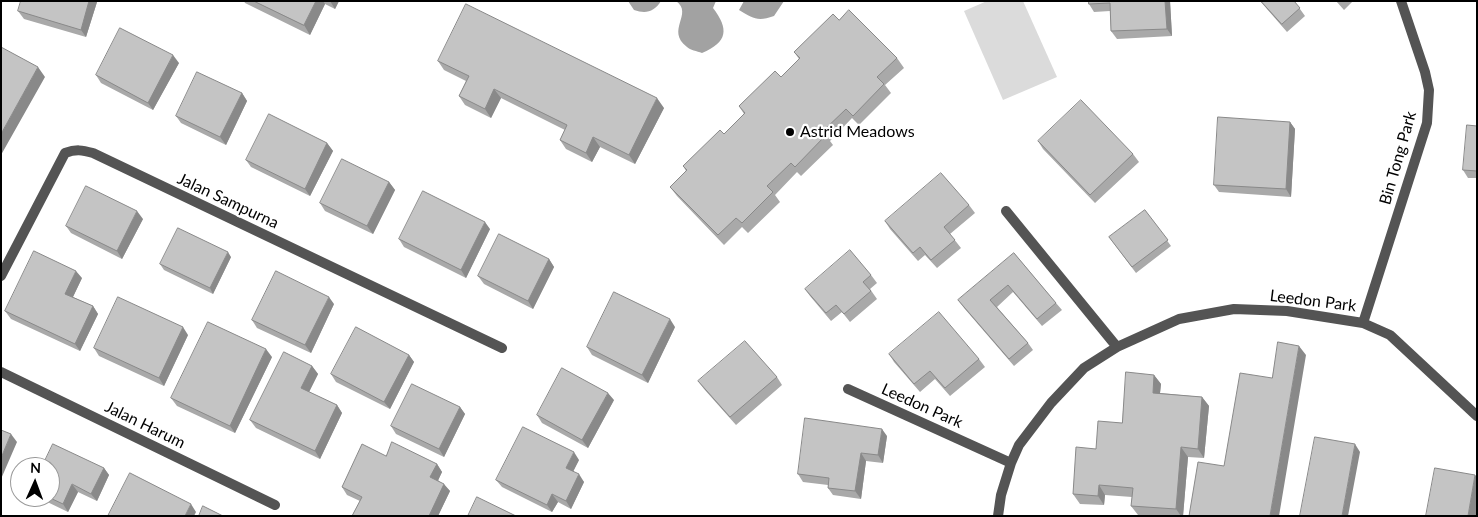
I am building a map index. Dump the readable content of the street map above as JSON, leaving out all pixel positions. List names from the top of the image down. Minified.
{"streets":{"street":["Bin Tong Park","Jalan Sampurna","Leedon Park","Jalan Harum"]},"crossings":[["Bin Tong Park","Leedon Park"]],"places":["Astrid Meadows"],"north":"top"}
